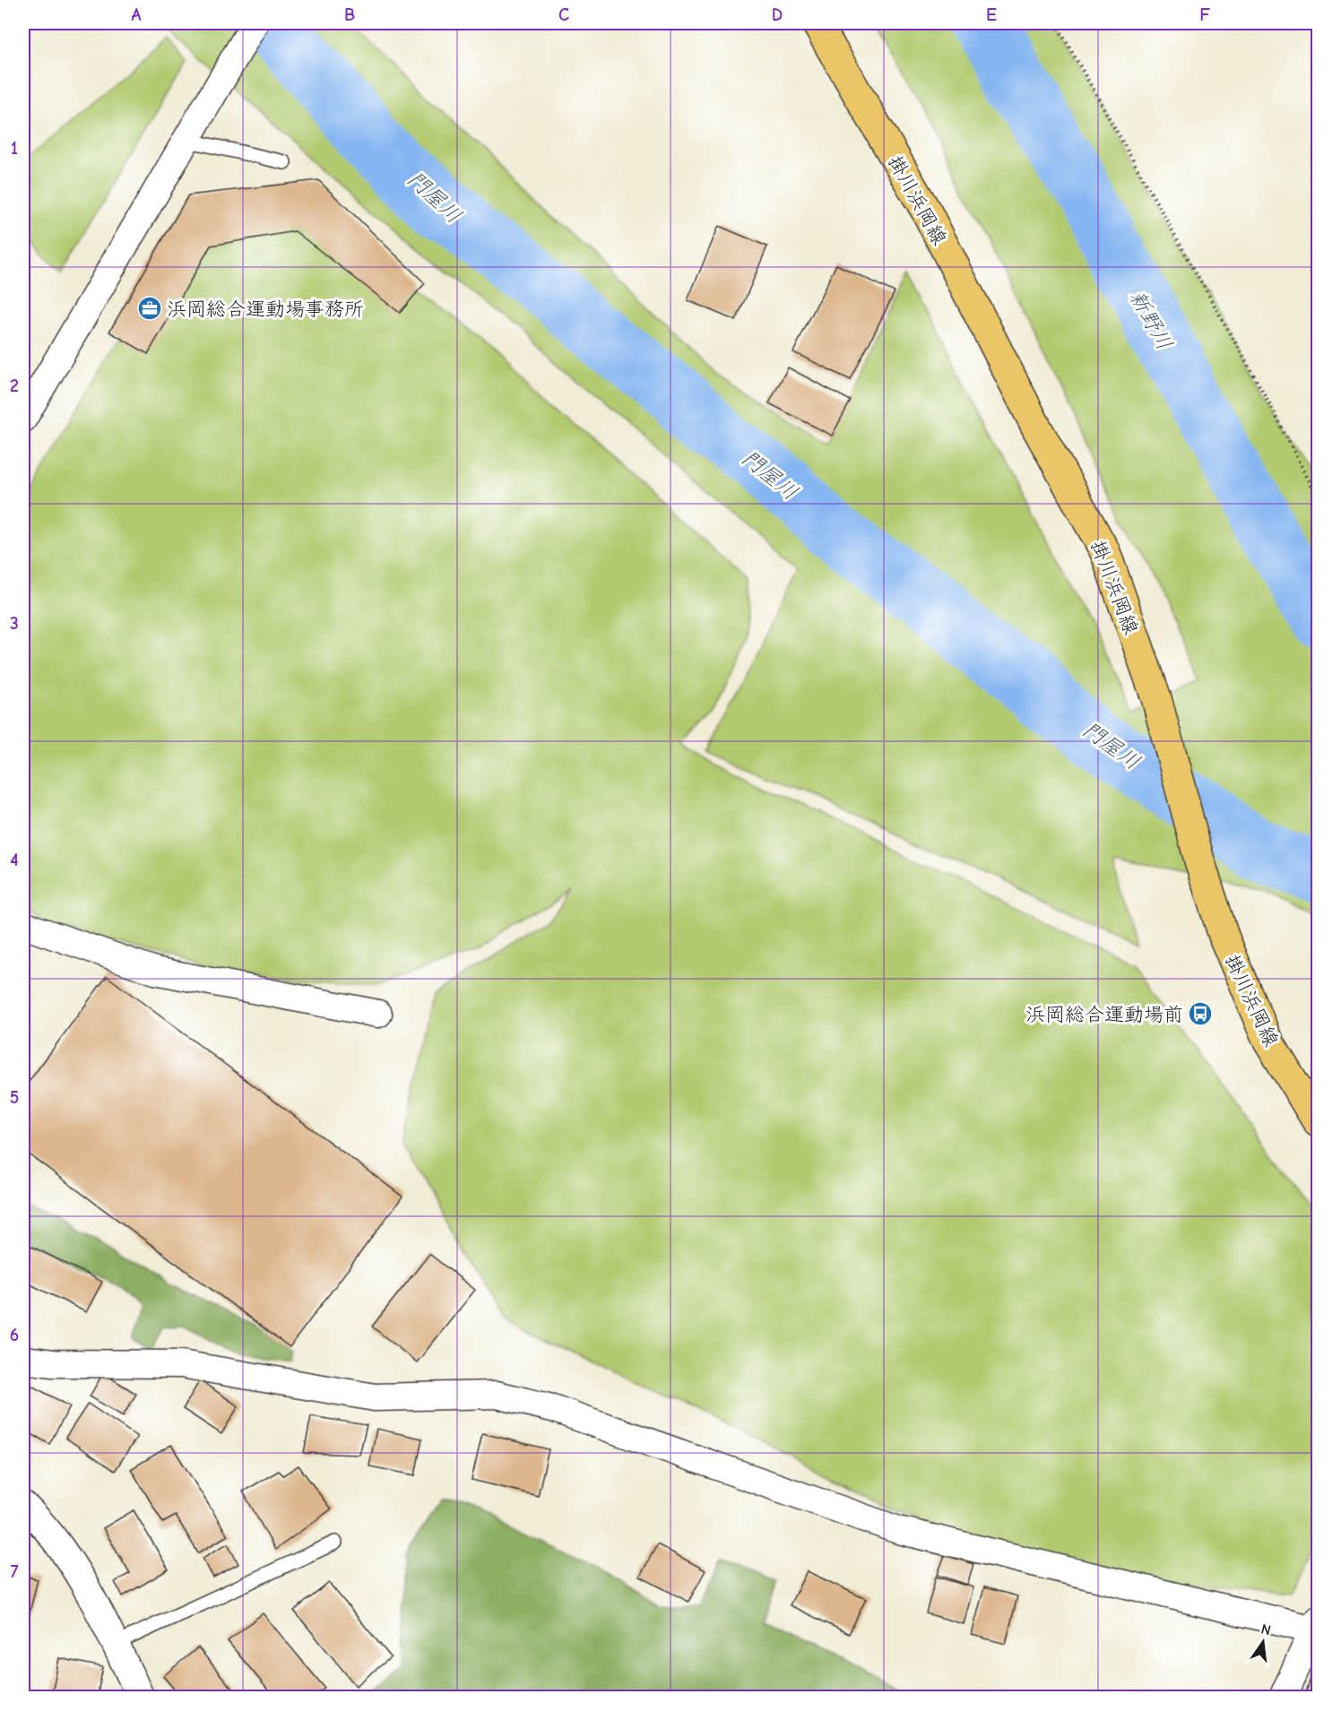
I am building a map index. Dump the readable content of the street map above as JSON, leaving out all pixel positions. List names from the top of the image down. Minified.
{"streets":{"main road":["掛川浜岡線"]},"water":["門屋川","新野川"],"places":{"office":["浜岡総合運動場事務所"],"bus stop":["浜岡総合運動場前"]},"north":"top","grid":{"columns":["A","B","C","D","E","F"],"rows":["1","2","3","4","5","6","7"]}}
